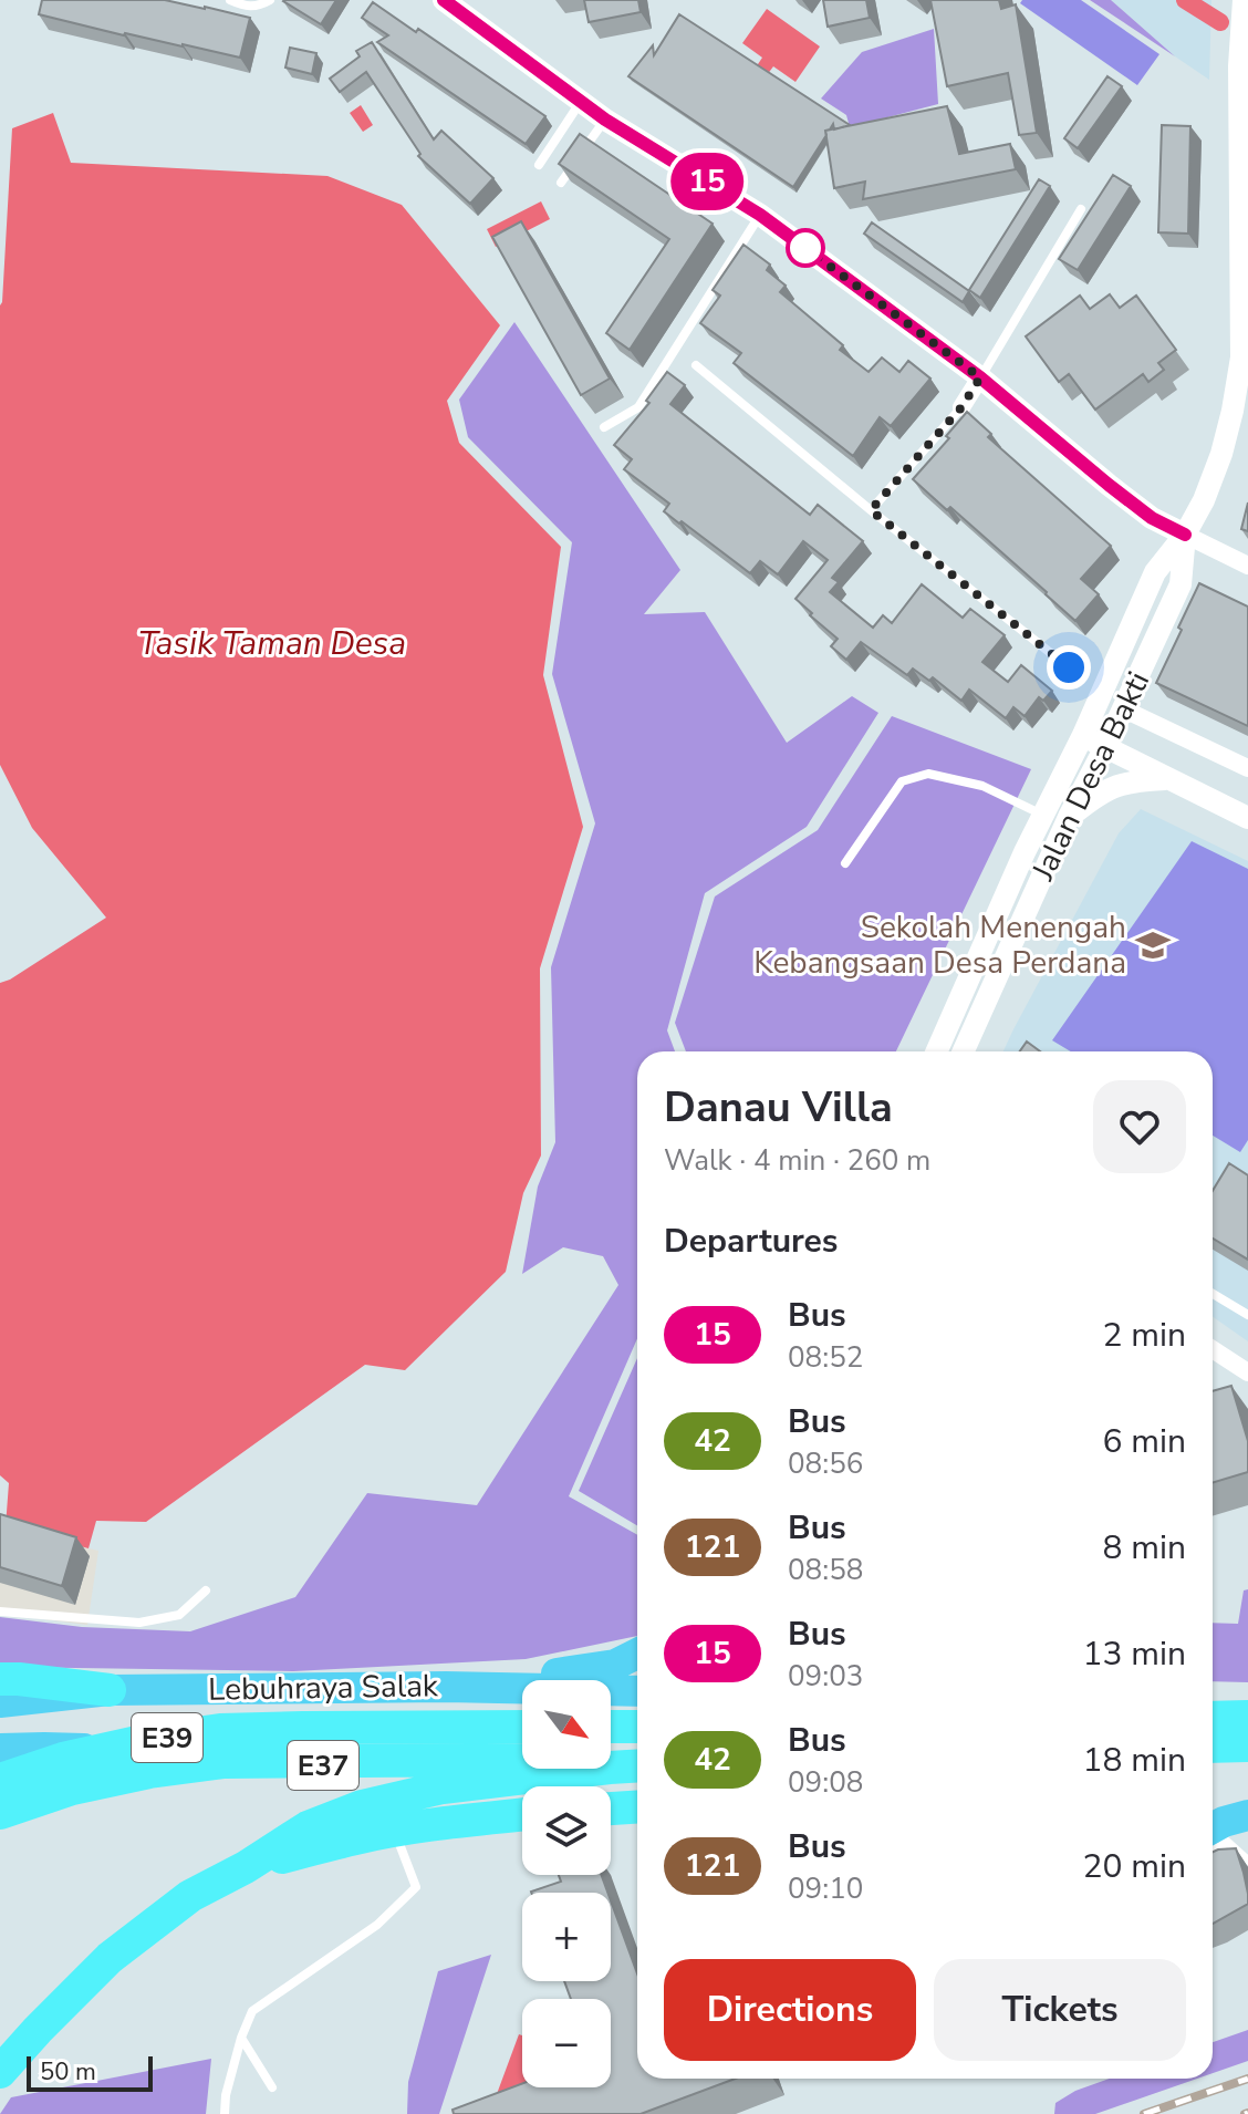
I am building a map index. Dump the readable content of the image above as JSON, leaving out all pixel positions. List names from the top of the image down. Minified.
{"streets":{"highway":["Lebuhraya Salak","E39","E37"],"street":["Jalan Desa Bakti"]},"water":["Tasik Taman Desa"],"places":{"school or university":["Sekolah Menengah Kebangsaan Desa Perdana"]},"lines":["bus line 15"],"scale_bar":"50 m","north":"bottom right","page":{"on_map":"15","heading":[["Danau Villa","Walk · 4 min · 260 m"],"Departures"],"list":[{"mark":"15","name":"Bus","note":"08:52","value":"2 min"},{"mark":"42","name":"Bus","note":"08:56","value":"6 min"},{"mark":"121","name":"Bus","note":"08:58","value":"8 min"},{"mark":"15","name":"Bus","note":"09:03","value":"13 min"},{"mark":"42","name":"Bus","note":"09:08","value":"18 min"},{"mark":"121","name":"Bus","note":"09:10","value":"20 min"}],"map_buttons":["+","−"],"buttons":["Directions","Tickets"],"scale":"50 m"}}
